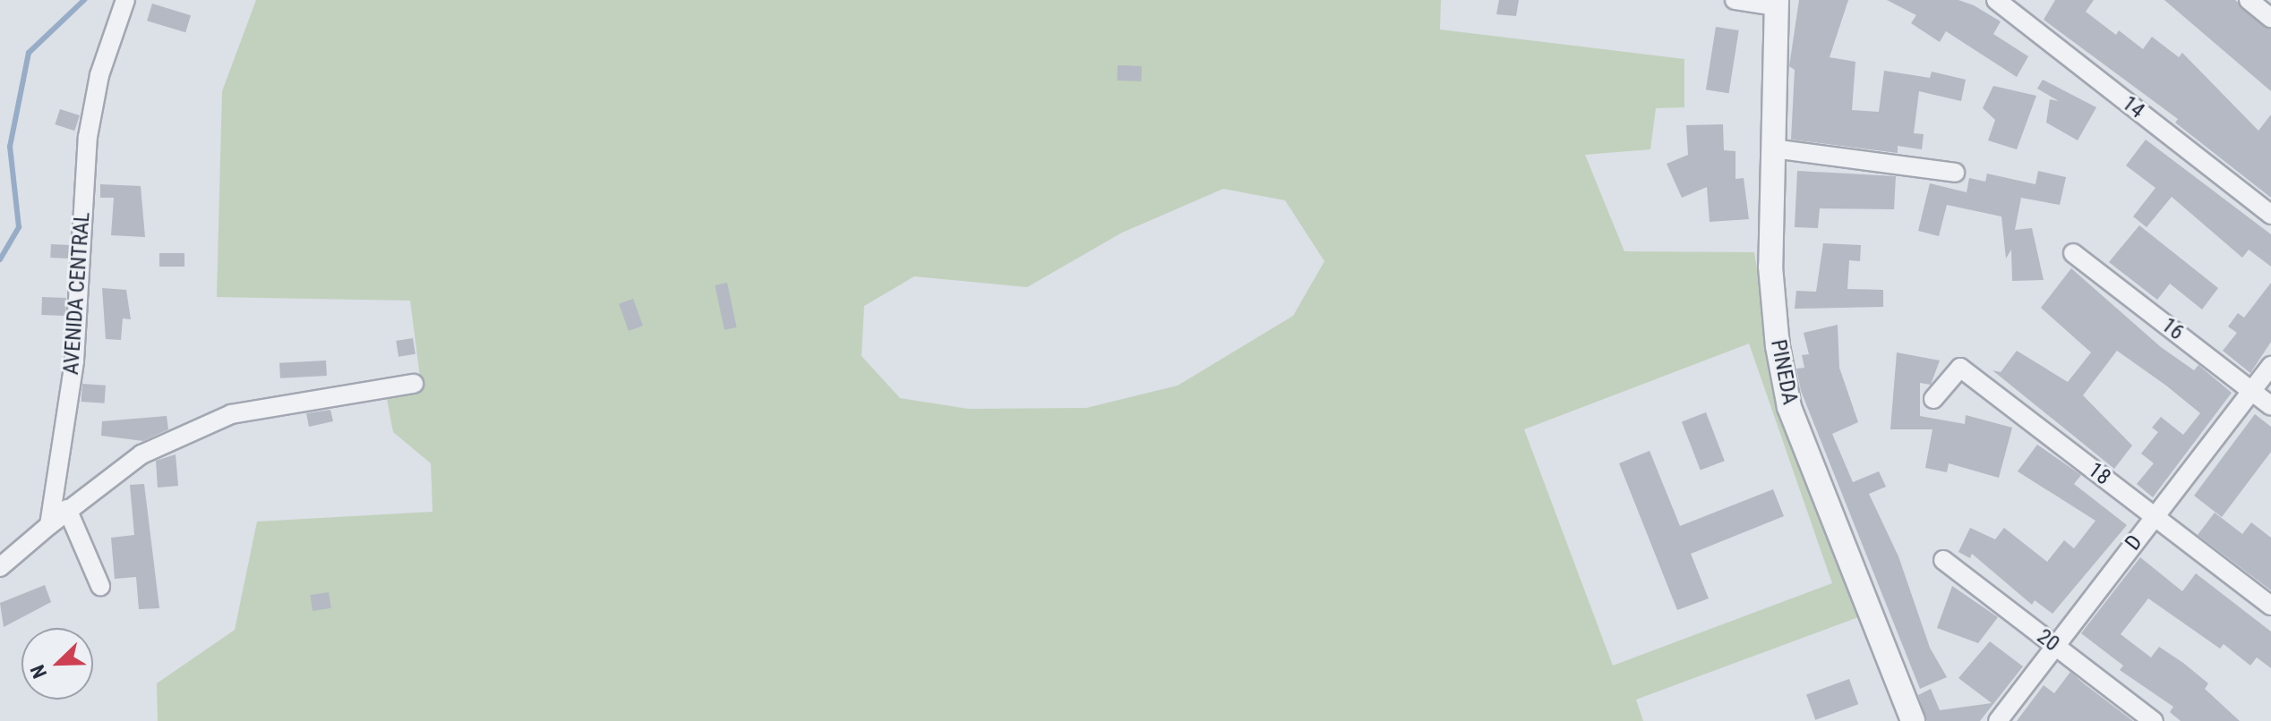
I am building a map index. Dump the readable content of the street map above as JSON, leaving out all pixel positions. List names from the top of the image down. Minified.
{"streets":{"street":["14","AVENIDA CENTRAL","16","PINEDA","18","D","20"]},"crossings":[["16","D"],["18","D"],["D","20"]],"north":"bottom left"}
